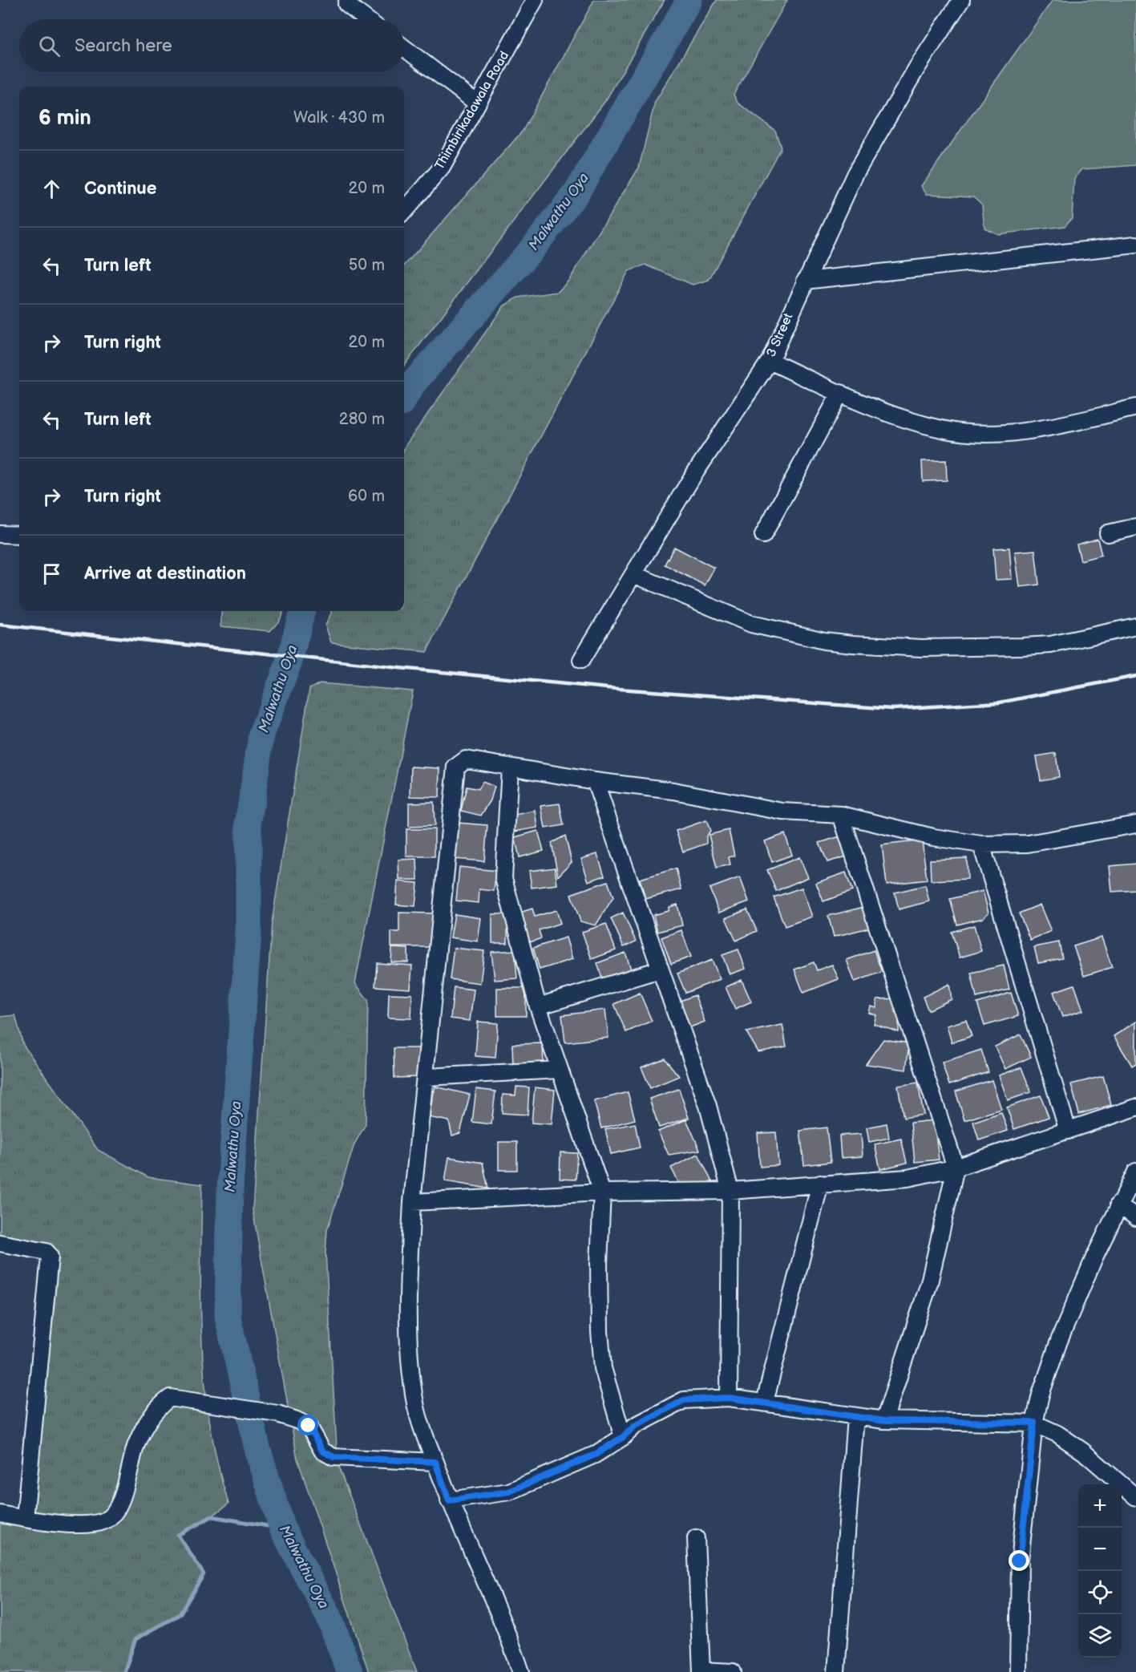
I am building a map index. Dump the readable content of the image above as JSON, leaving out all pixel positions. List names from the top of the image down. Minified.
{"streets":{"street":["Thimbirikadawala Road","3 Street"]},"water":["Malwathu Oya"],"page":{"search":"Search here","heading":["6 min","Walk · 430 m"],"list":[["Continue","20 m"],["Turn left","50 m"],["Turn right","20 m"],["Turn left","280 m"],["Turn right","60 m"],"Arrive at destination"],"map_buttons":["+","−"]}}
